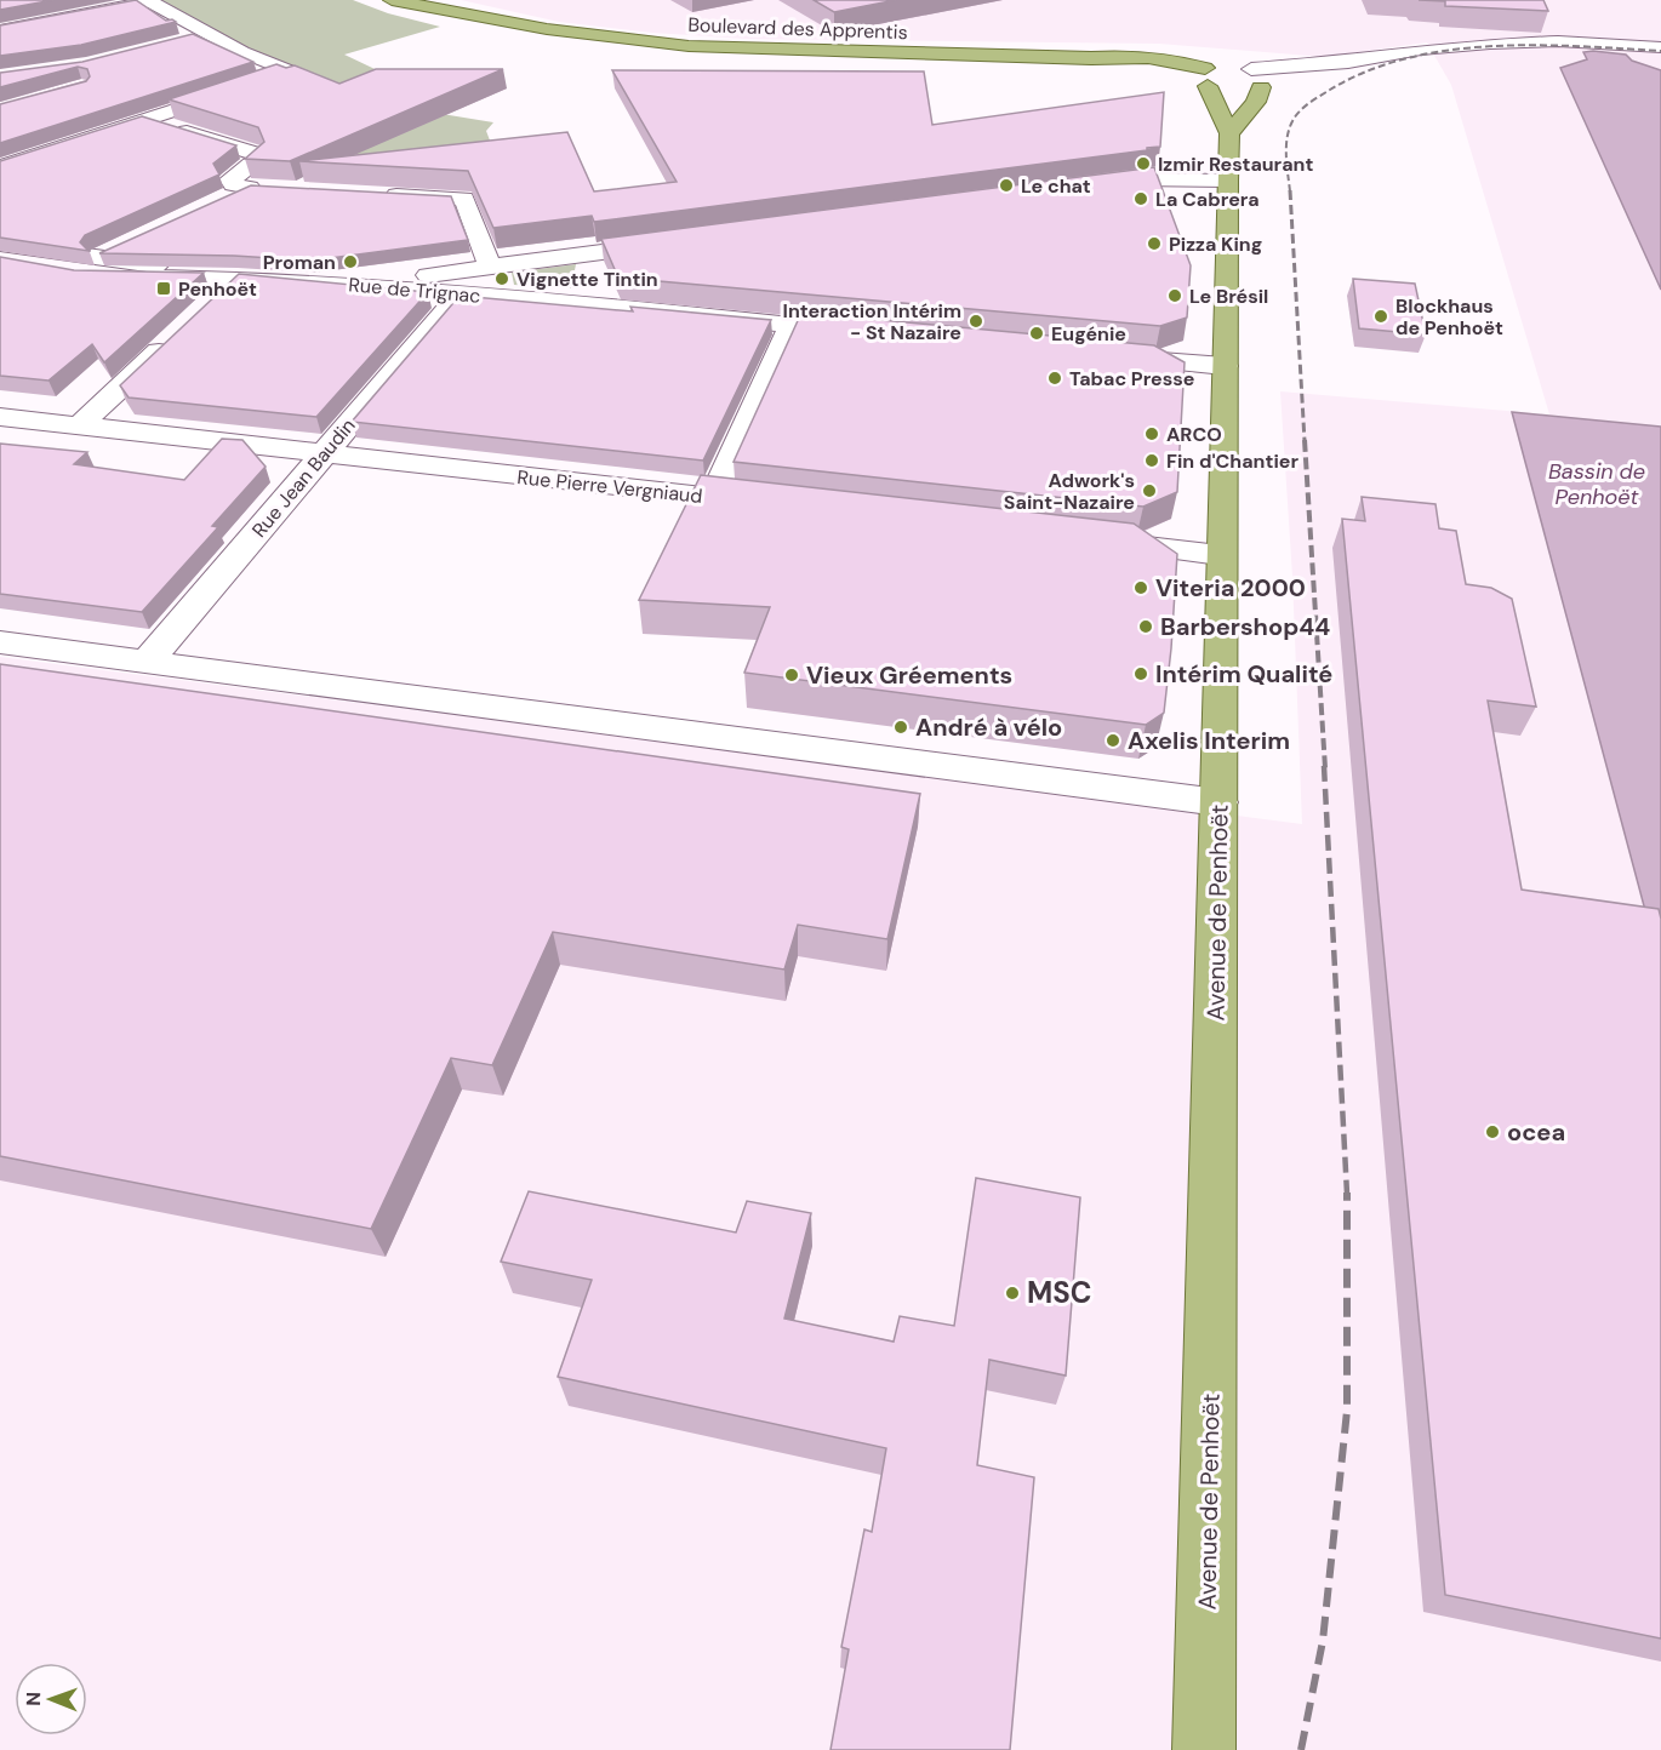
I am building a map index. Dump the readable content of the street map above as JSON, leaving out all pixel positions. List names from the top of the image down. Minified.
{"streets":{"main road":["Boulevard des Apprentis","Avenue de Penhoët"],"street":["Rue de Trignac","Rue Jean Baudin","Rue Pierre Vergniaud"]},"crossings":[["Rue de Trignac","Rue Jean Baudin"],["Rue Jean Baudin","Rue Pierre Vergniaud"]],"water":["Bassin de Penhoët"],"places":{"other":["Izmir Restaurant","Le chat","La Cabrera","Pizza King","Proman","Vignette Tintin","Le Brésil","Blockhaus de Penhoët","Interaction Intérim - St Nazaire","Eugénie","Tabac Presse","ARCO","Fin d'Chantier","Adwork's Saint-Nazaire","Viteria 2000","Barbershop44","Intérim Qualité","Vieux Gréements","André à vélo","Axelis Interim","ocea","MSC"],"transit":["Penhoët"]},"north":"left"}
